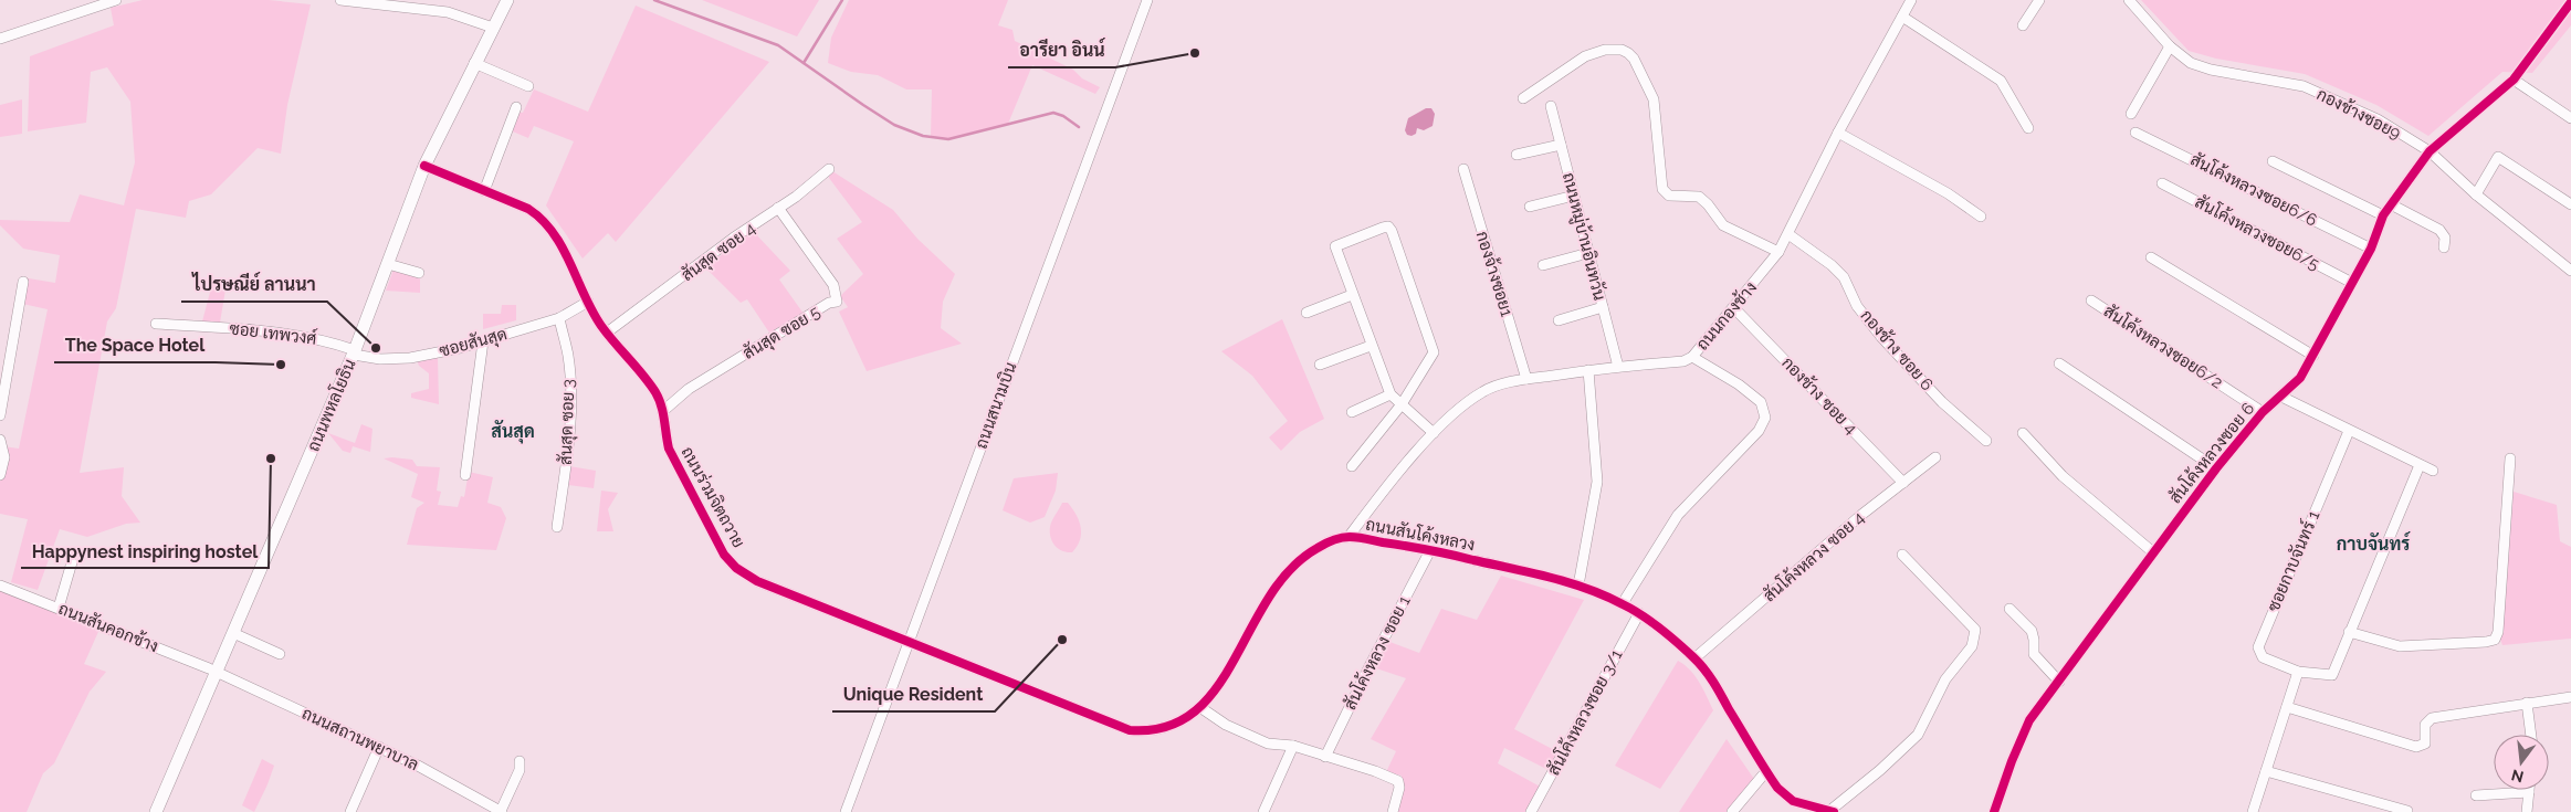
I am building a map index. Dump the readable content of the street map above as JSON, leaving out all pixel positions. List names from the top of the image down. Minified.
{"streets":{"main road":["ถนนพหลโยธิน"],"street":["กองช้างซอย9","สันโค้งหลวงซอย6/6","สันโค้งหลวงซอย6/5","ถนนหมู่บ้านอินทวัน","สันสุด ซอย 4","กองจ้างซอย1","ถนนกองช้าง","สันสุด ซอย 5","ซอย เทพวงศ์","ซอยสันสุด","สันโค้งหลวงซอย6/2","กองช้าง ซอย 6","กองช้าง ซอย 4","ถนนสนามบิน","สันสุด ซอย 3","สันโค้งหลวงซอย 6","ถนนร่วมจิตถวาย","ถนนสันโค้งหลวง","สันโค้งหลวง ซอย 4","ซอยกาบจันทร์ 1","ถนนสันคอกช้าง","สันโค้งหลวง ซอย 1","สันโค้งหลวงซอย 3/1","ถนนสถานพยาบาล"]},"crossings":[["กองช้างซอย9","สันโค้งหลวงซอย 6"],["สันโค้งหลวงซอย6/6","สันโค้งหลวงซอย 6"],["สันโค้งหลวงซอย6/5","สันโค้งหลวงซอย 6"],["ถนนหมู่บ้านอินทวัน","ถนนกองช้าง"],["สันสุด ซอย 4","สันสุด ซอย 5"],["สันสุด ซอย 4","ถนนร่วมจิตถวาย"],["กองจ้างซอย1","ถนนกองช้าง"],["ถนนกองช้าง","กองช้าง ซอย 6"],["ถนนกองช้าง","กองช้าง ซอย 4"],["ถนนกองช้าง","ถนนสันโค้งหลวง"],["สันสุด ซอย 5","ถนนร่วมจิตถวาย"],["ซอย เทพวงศ์","ซอยสันสุด"],["ซอย เทพวงศ์","ถนนพหลโยธิน"],["ซอยสันสุด","ถนนพหลโยธิน"],["ซอยสันสุด","สันสุด ซอย 3"],["ซอยสันสุด","ถนนร่วมจิตถวาย"],["สันโค้งหลวงซอย6/2","สันโค้งหลวงซอย 6"],["กองช้าง ซอย 4","สันโค้งหลวง ซอย 4"],["ถนนพหลโยธิน","ถนนร่วมจิตถวาย"],["ถนนพหลโยธิน","ถนนสันคอกช้าง"],["ถนนพหลโยธิน","ถนนสถานพยาบาล"],["ถนนสนามบิน","ถนนร่วมจิตถวาย"],["ถนนสนามบิน","ถนนสันโค้งหลวง"],["ถนนร่วมจิตถวาย","ถนนสันโค้งหลวง"],["ถนนสันโค้งหลวง","สันโค้งหลวง ซอย 4"],["ถนนสันโค้งหลวง","สันโค้งหลวง ซอย 1"],["ถนนสันโค้งหลวง","สันโค้งหลวงซอย 3/1"],["ถนนสันคอกช้าง","ถนนสถานพยาบาล"]],"districts":["สันสุด","กาบจันทร์"],"places":["อารียา อินน์","ไปรษณีย์ ลานนา","The Space Hotel","Happynest inspiring hostel","Unique Resident"],"north":"bottom"}
